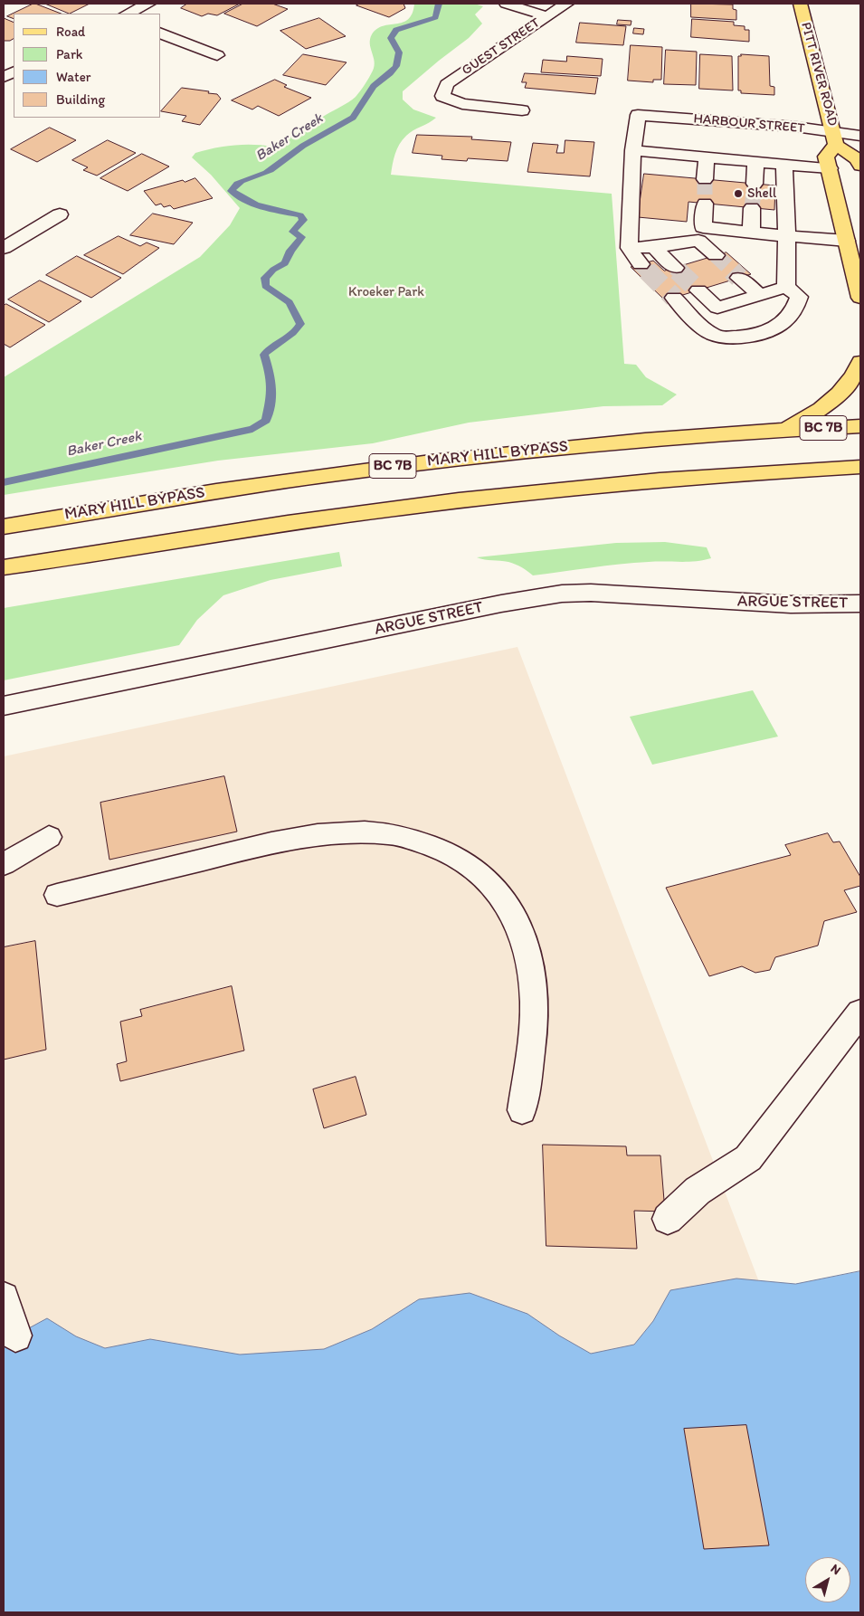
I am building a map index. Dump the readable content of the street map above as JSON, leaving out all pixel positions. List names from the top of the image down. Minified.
{"streets":{"main road":["PITT RIVER ROAD","BC 7B","MARY HILL BYPASS"],"street":["GUEST STREET","HARBOUR STREET","ARGUE STREET"]},"crossings":[["PITT RIVER ROAD","HARBOUR STREET"]],"water":["Baker Creek"],"parks":["Kroeker Park"],"places":["Shell"],"legend":["Road","Park","Water","Building"],"north":"top right"}
